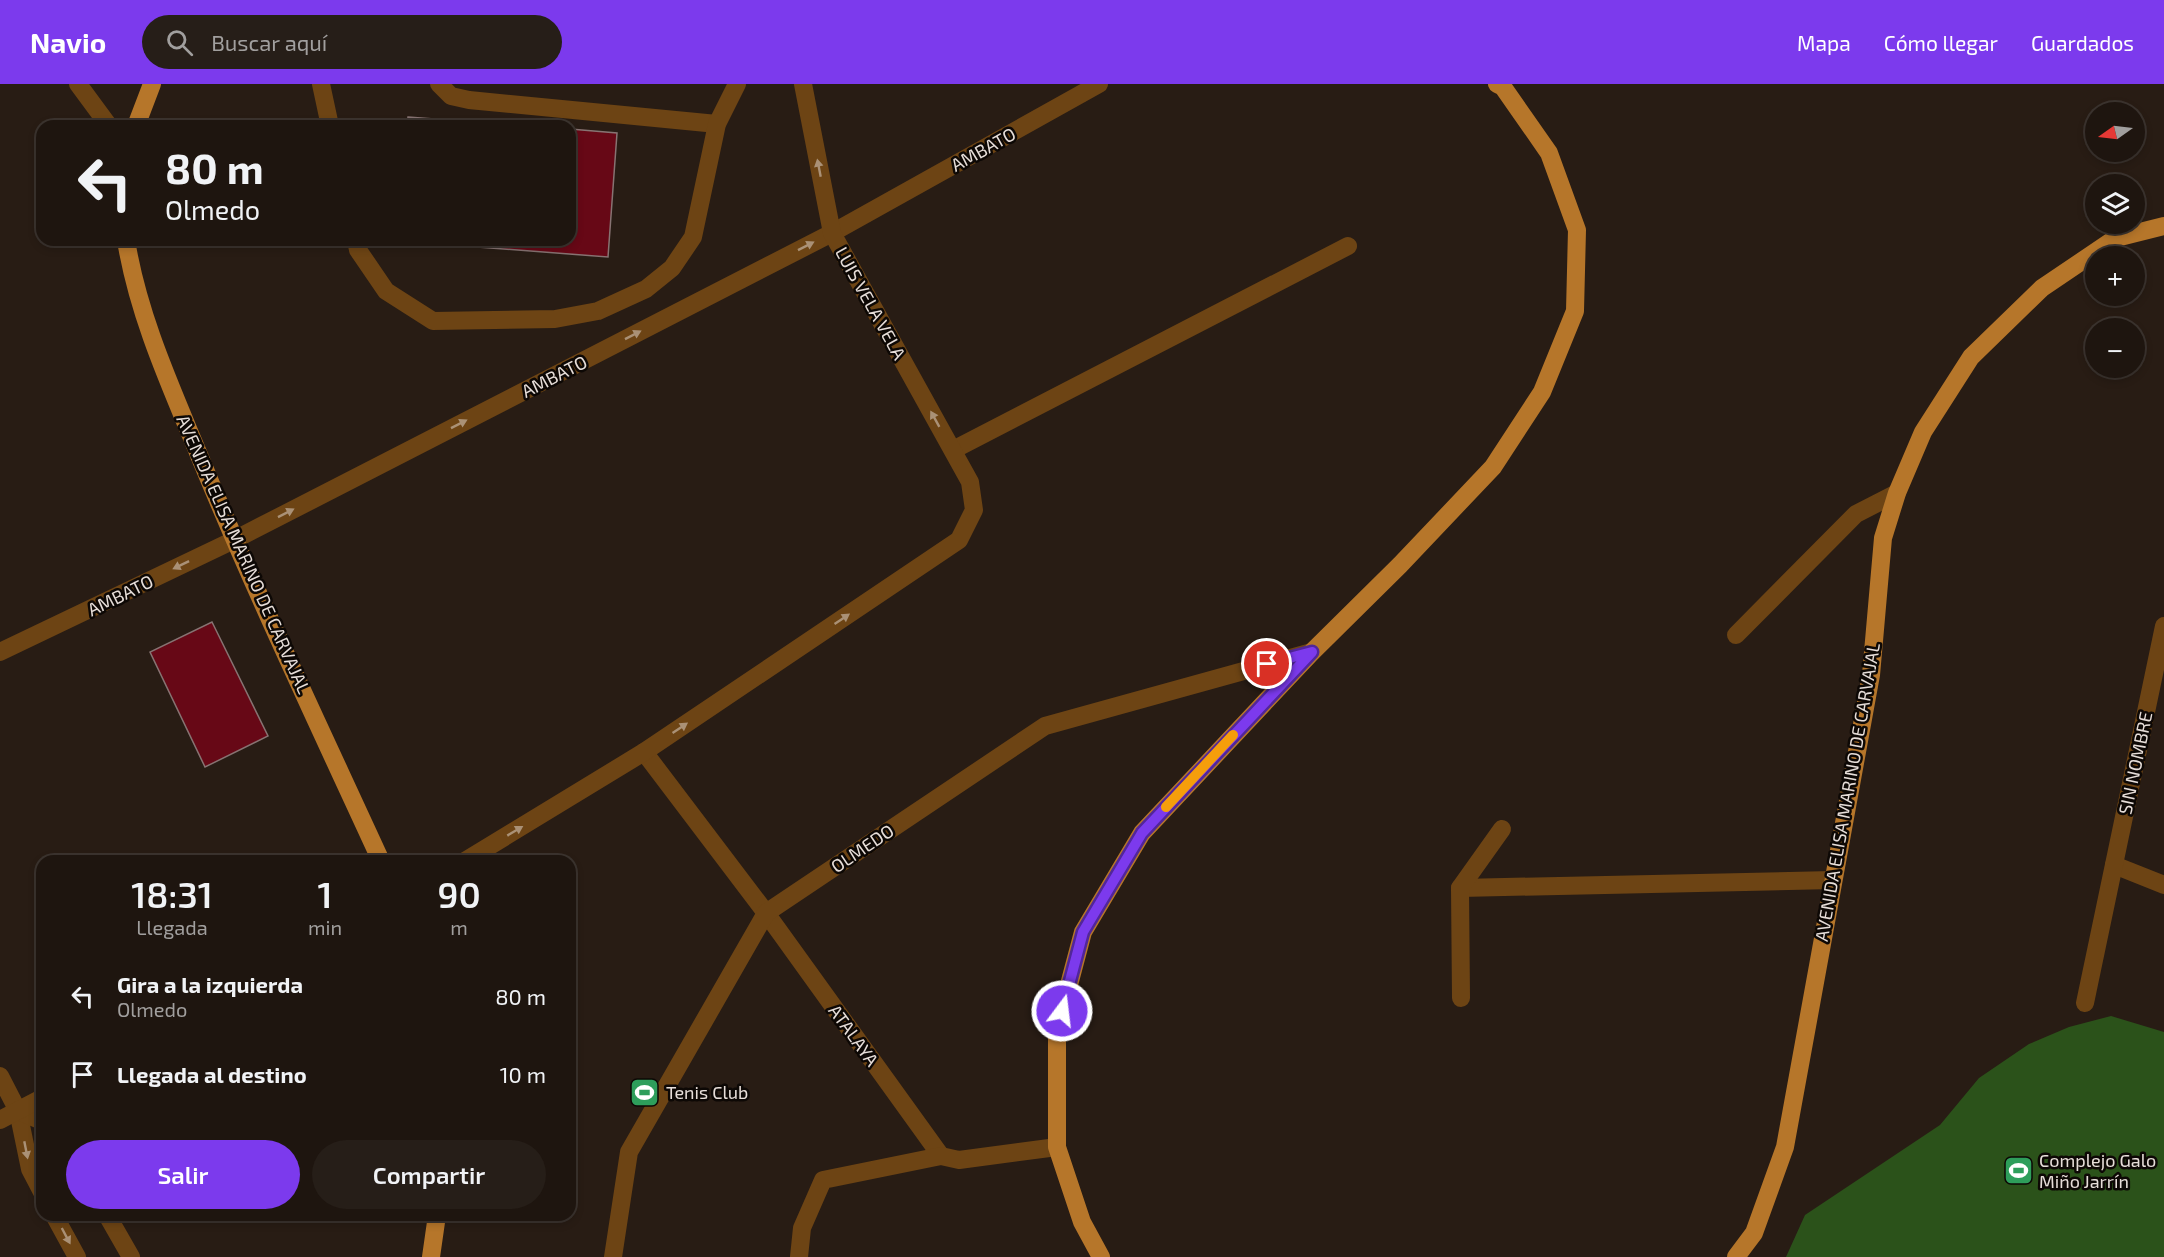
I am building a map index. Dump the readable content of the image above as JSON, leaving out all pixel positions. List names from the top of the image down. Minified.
{"streets":{"highway":["AVENIDA ELISA MARINO DE CARVAJAL"],"street":["AMBATO","LUIS VELA VELA","SIN NOMBRE","OLMEDO","ATALAYA"]},"crossings":[["AMBATO","LUIS VELA VELA"],["AMBATO","AVENIDA ELISA MARINO DE CARVAJAL"],["LUIS VELA VELA","ATALAYA"],["OLMEDO","ATALAYA"]],"places":{"sports":["Tenis Club","Complejo Galo Miño Jarrín"]},"north":"left","page":{"header":"Navio","search":"Buscar aquí","nav":["Mapa","Cómo llegar","Guardados"],"map_buttons":["+","−"],"turn":["80 m","Olmedo"],"eta":["18:31","Llegada","1","min","90","m"],"list":[{"name":"Gira a la izquierda","note":"Olmedo","value":"80 m"},{"name":"Llegada al destino","value":"10 m"}],"buttons":["Salir","Compartir"]}}
